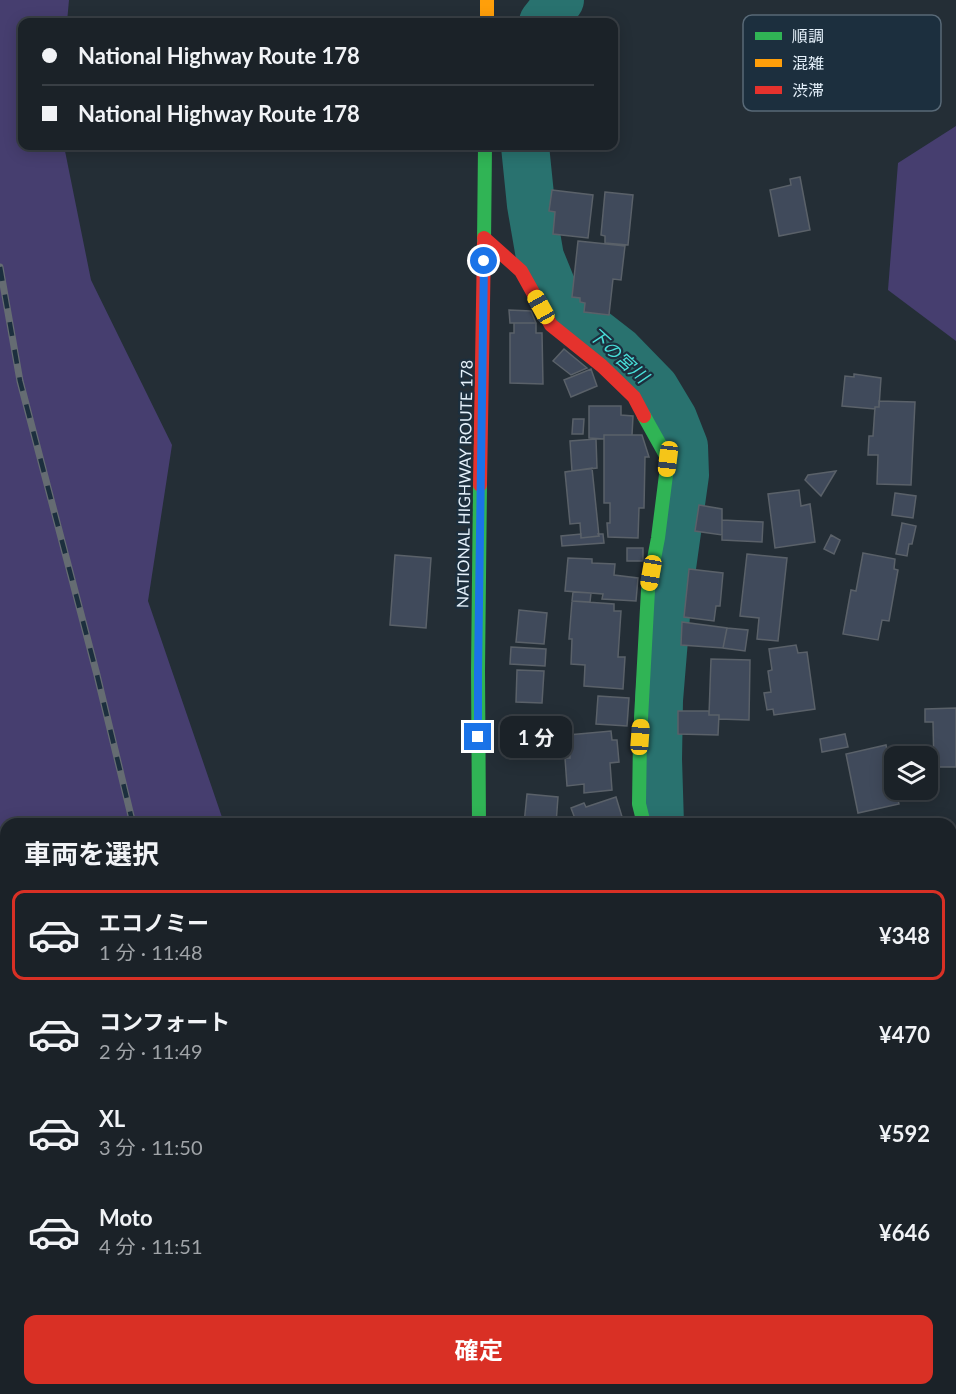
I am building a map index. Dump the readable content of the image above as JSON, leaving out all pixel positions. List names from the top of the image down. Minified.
{"streets":{"main road":["NATIONAL HIGHWAY ROUTE 178"]},"water":["下の宮川"],"legend":["順調","混雑","渋滞"],"page":{"banner":["National Highway Route 178","National Highway Route 178"],"bubble":"1 分","heading":"車両を選択","list":[{"name":"エコノミー","note":"1 分 · 11:48","value":"¥348"},{"name":"コンフォート","note":"2 分 · 11:49","value":"¥470"},{"name":"XL","note":"3 分 · 11:50","value":"¥592"},{"name":"Moto","note":"4 分 · 11:51","value":"¥646"}],"buttons":"確定"}}
